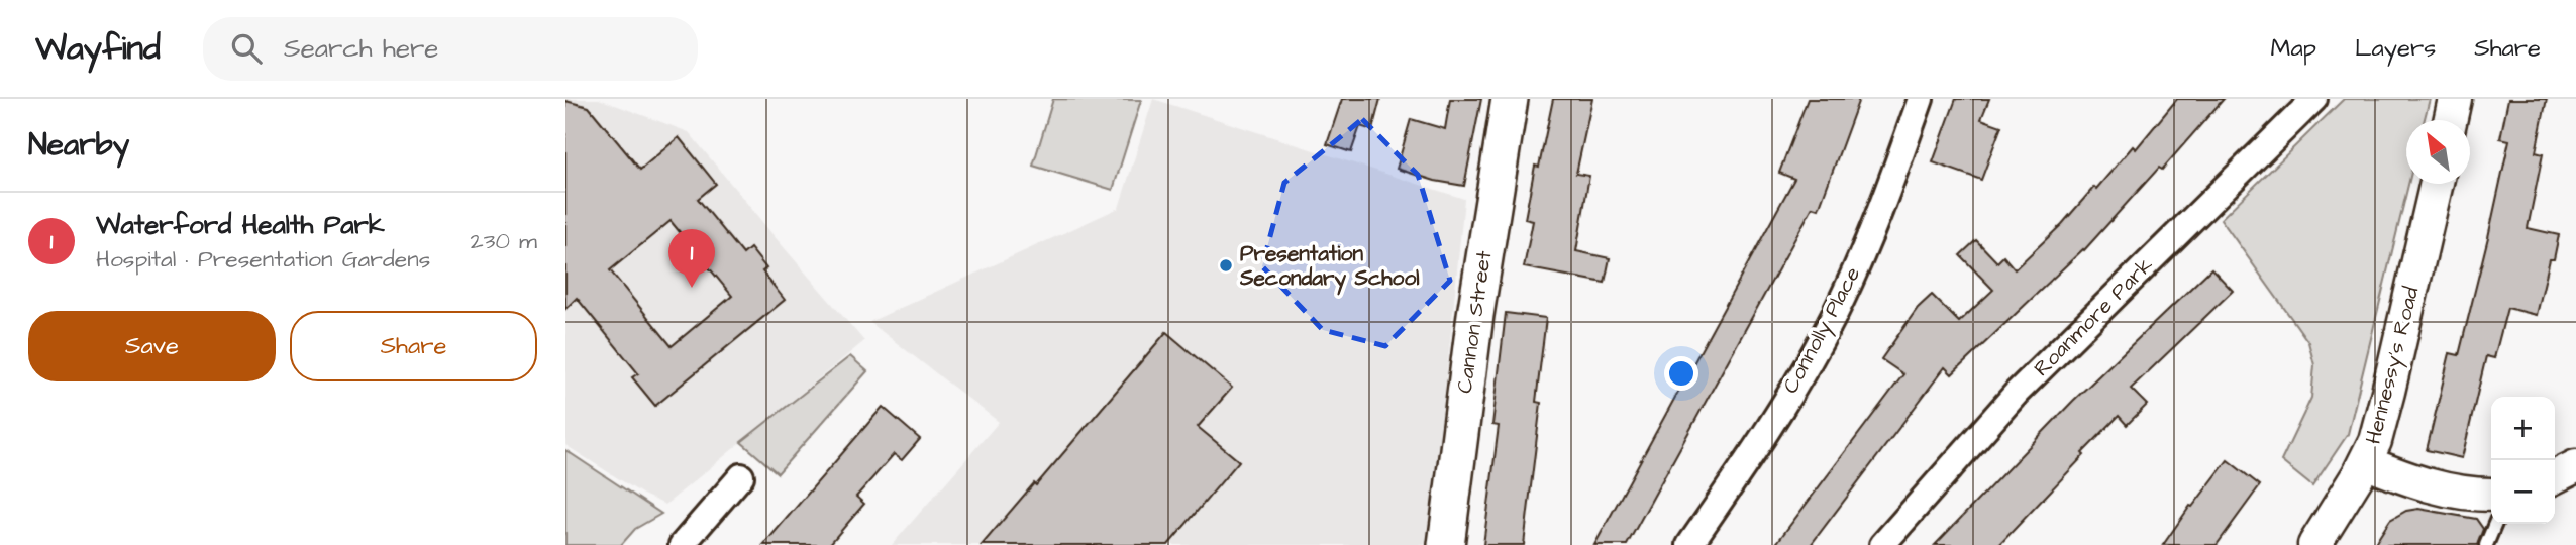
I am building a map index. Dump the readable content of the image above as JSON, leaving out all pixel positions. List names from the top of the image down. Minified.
{"streets":{"main road":["Cannon Street"],"street":["Roanmore Park","Connolly Place","Hennessy's Road"]},"places":["Presentation Secondary School"],"north":"top left","page":{"header":"Wayfind","search":"Search here","nav":["Map","Layers","Share"],"heading":"Nearby","list":[{"mark":"1","name":"Waterford Health Park","note":"Hospital · Presentation Gardens","value":"230 m"}],"pins":"1","buttons":["Save","Share"],"map_buttons":["+","−"]}}
